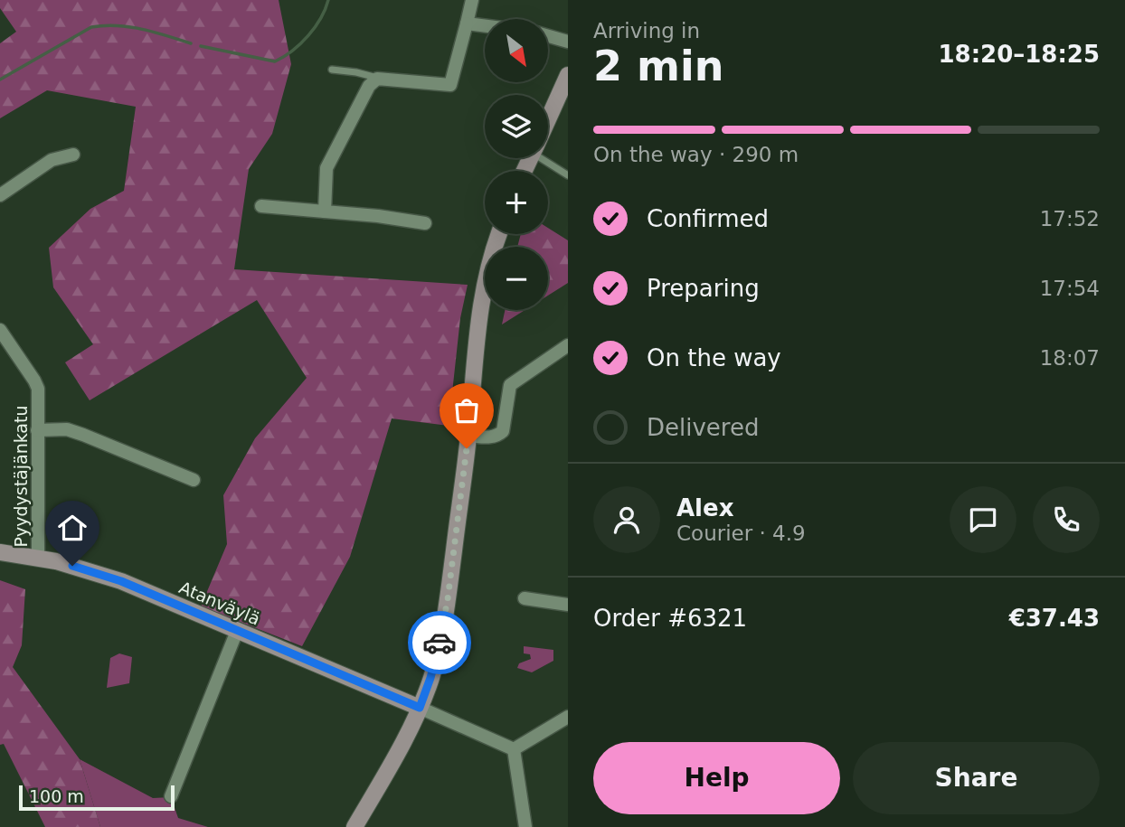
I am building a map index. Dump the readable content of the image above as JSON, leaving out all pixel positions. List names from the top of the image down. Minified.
{"streets":{"main road":["Atanväylä"],"street":["Pyydystäjänkatu"]},"crossings":[["Pyydystäjänkatu","Atanväylä"]],"scale_bar":"100 m","north":"bottom right","page":{"heading":["2 min","Arriving in","18:20–18:25"],"panel":["Alex","Courier · 4.9","Order #6321","€37.43"],"map_buttons":["+","−"],"bar":"On the way · 290 m","list":[["Confirmed","17:52"],["Preparing","17:54"],["On the way","18:07"],"Delivered"],"buttons":["Help","Share"],"scale":"100 m"}}
